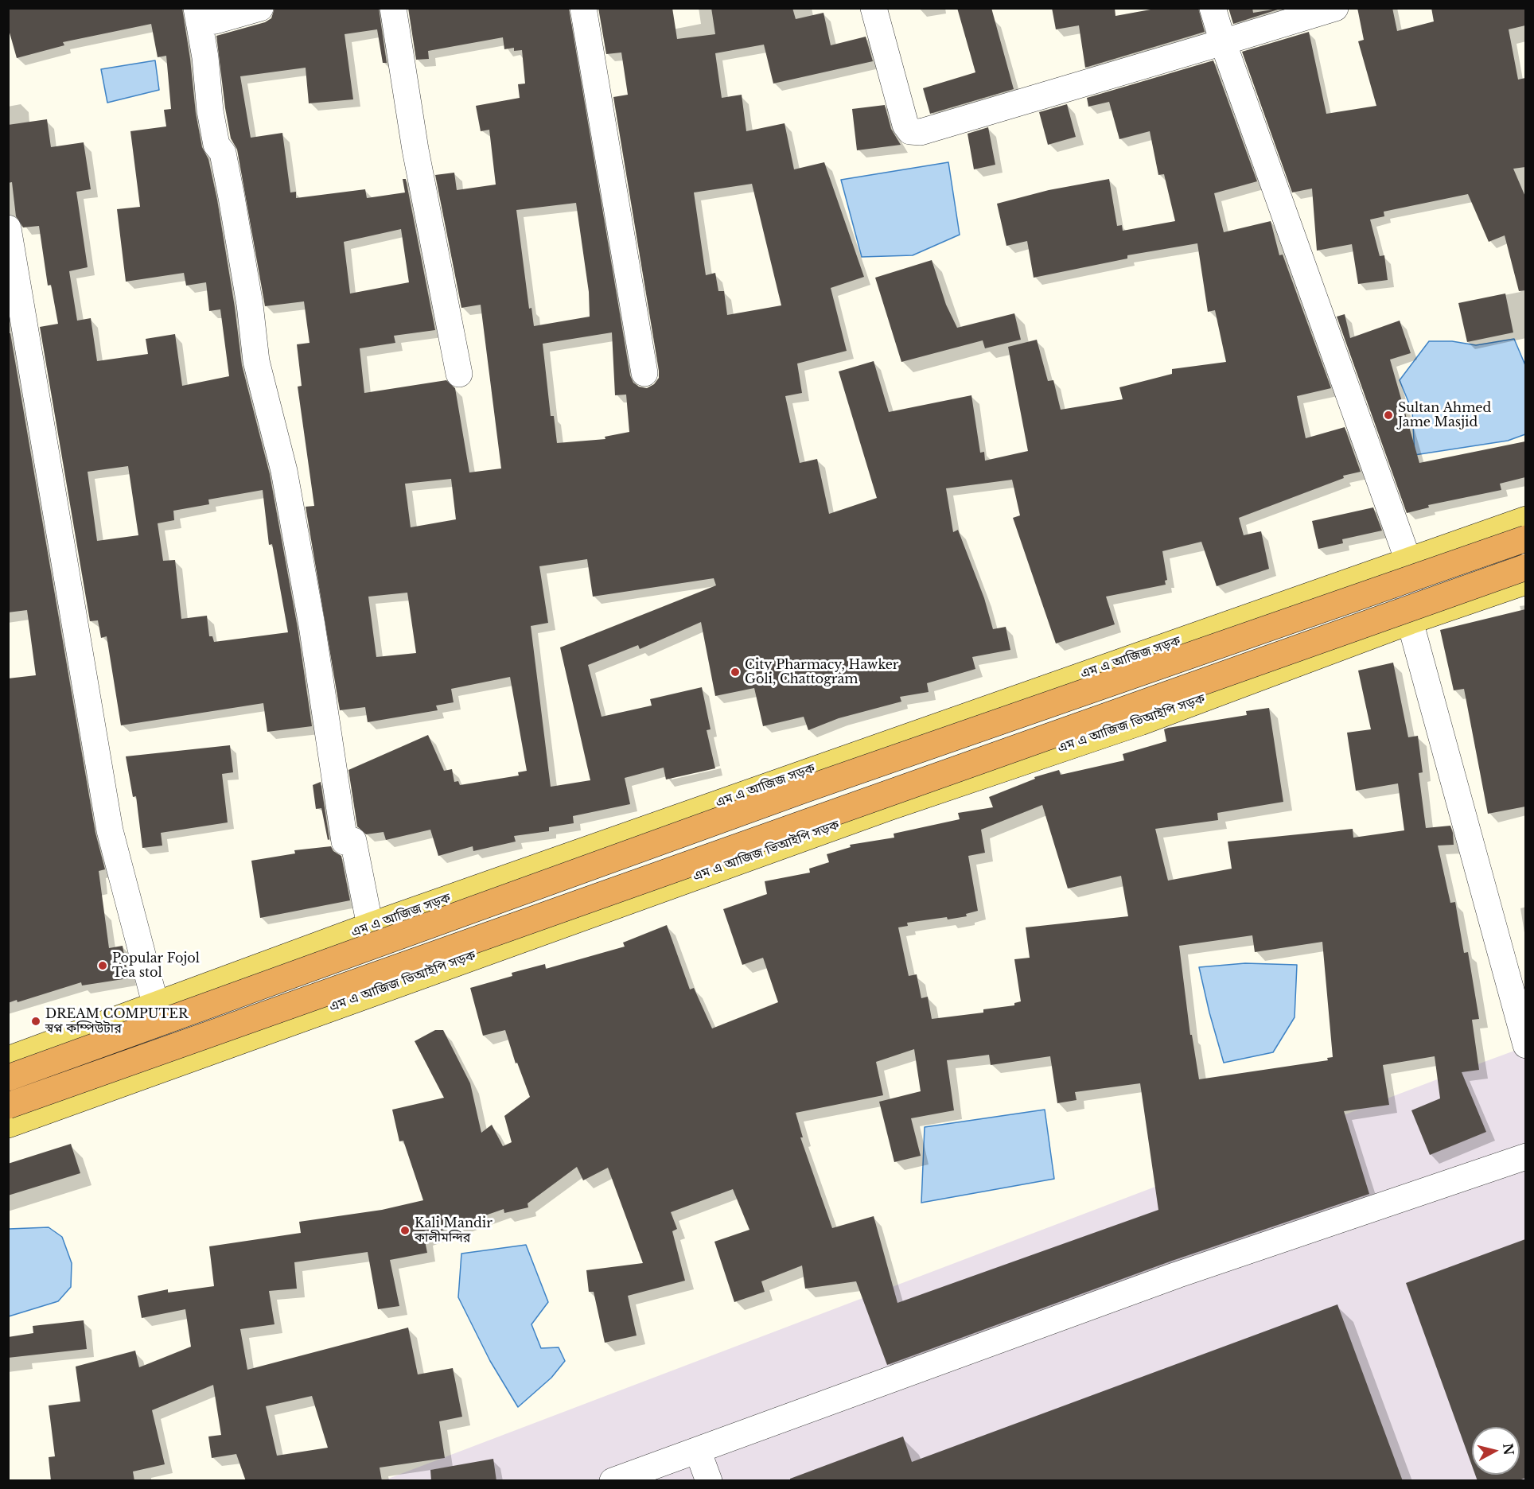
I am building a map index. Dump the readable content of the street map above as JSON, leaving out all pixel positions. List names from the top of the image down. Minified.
{"streets":{"main road":["এম এ আজিজ সড়ক","এম এ আজিজ ভিআইপি সড়ক"]},"places":["Sultan Ahmed Jame Masjid","City Pharmacy, Hawker Goli, Chattogram","Popular Fojol Tea stol","DREAM COMPUTER স্বপ্ন কম্পিউটার","Kali Mandir কালীমন্দির"],"north":"right"}
